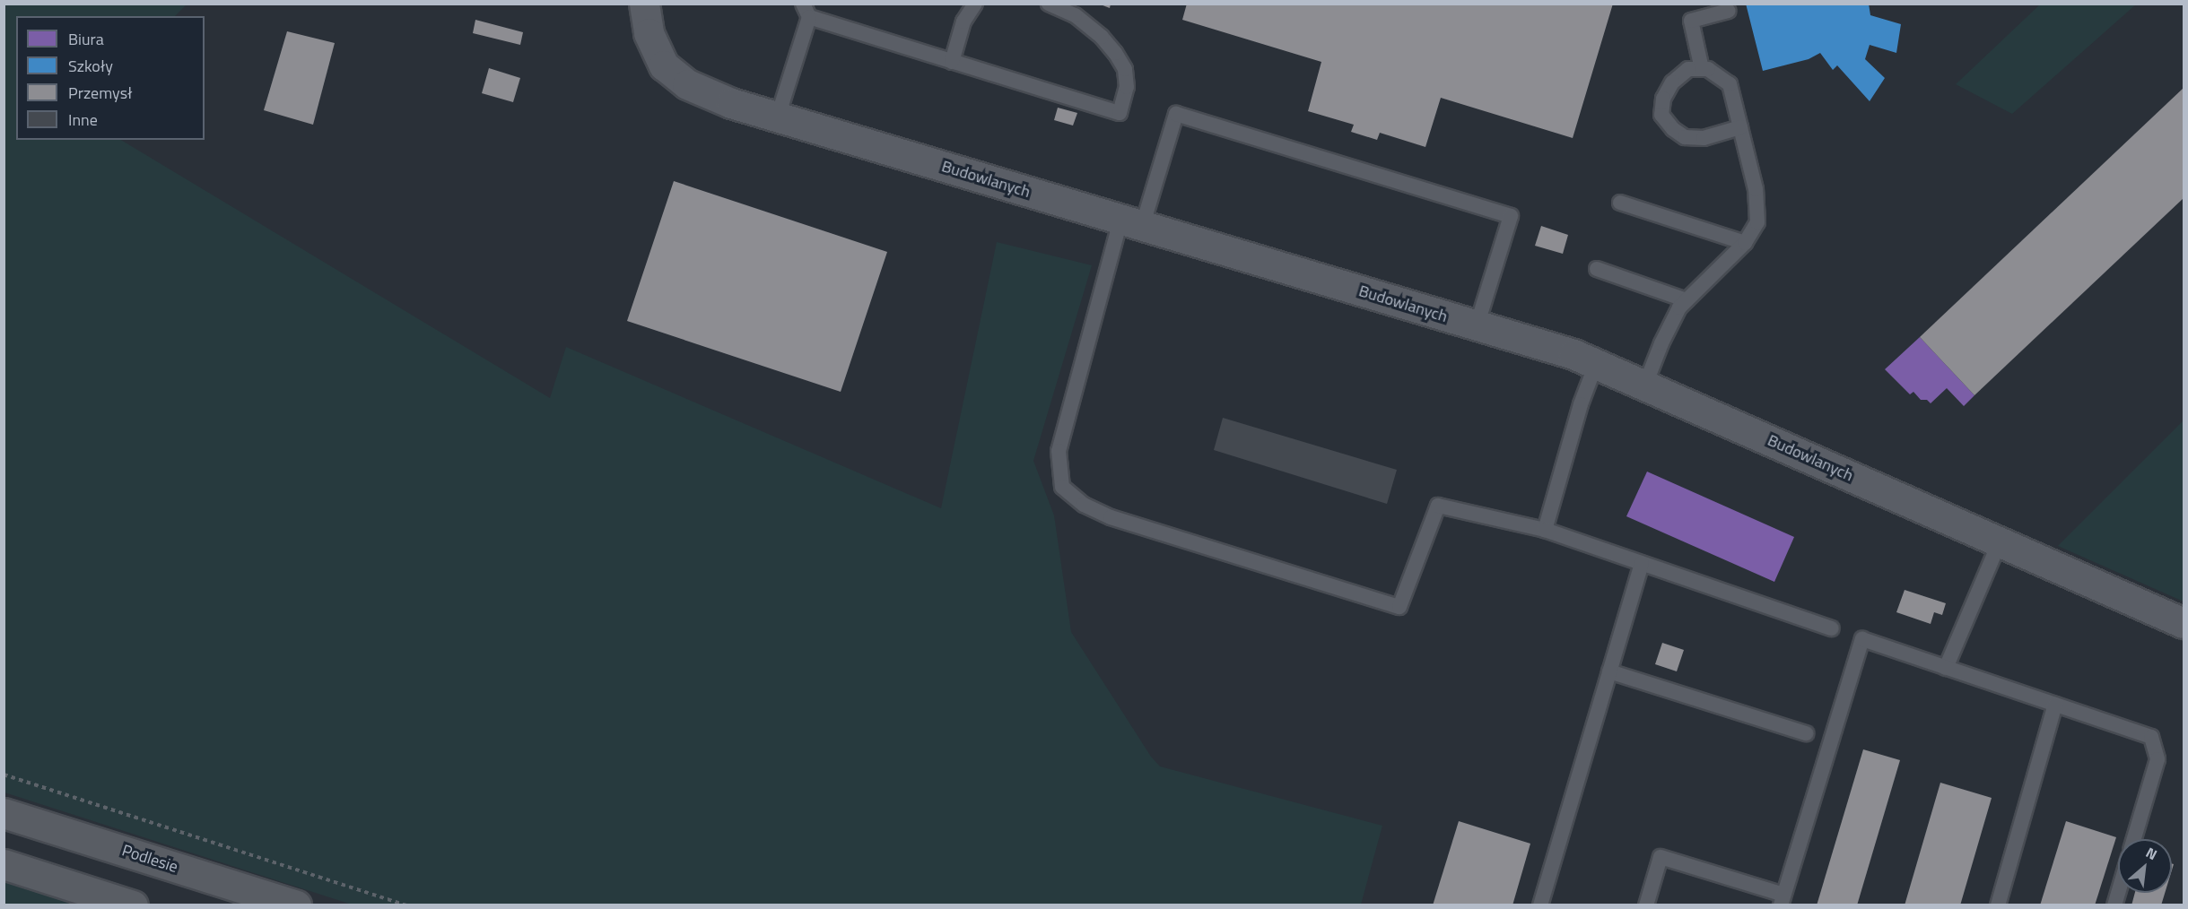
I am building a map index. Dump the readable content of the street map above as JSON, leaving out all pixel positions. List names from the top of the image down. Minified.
{"streets":{"street":["Budowlanych","Podlesie"]},"legend":["Biura","Szkoły","Przemysł","Inne"],"north":"top right"}
